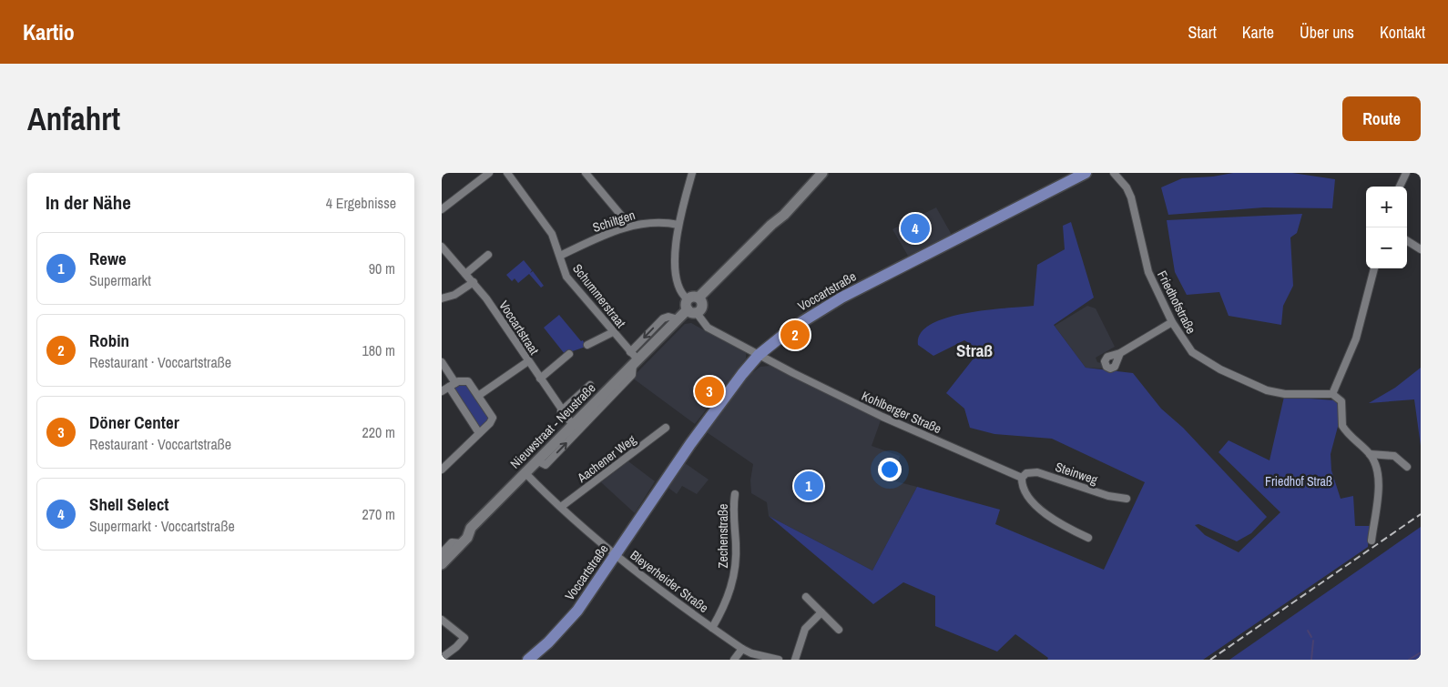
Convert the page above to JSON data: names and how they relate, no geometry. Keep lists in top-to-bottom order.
{
  "streets": {
    "main road": ["Voccartstraße"],
    "street": [
      "Schiltgen",
      "Schummerstraat",
      "Friedhofstraße",
      "Voccartstraat",
      "Kohlberger Straße",
      "Nieuwstraat - Neustraße",
      "Aachener Weg",
      "Steinweg",
      "Zechenstraße",
      "Bleyerheider Straße"
    ]
  },
  "crossings": [
    ["Schiltgen", "Schummerstraat"],
    ["Schiltgen", "Kohlberger Straße"],
    ["Voccartstraße", "Kohlberger Straße"],
    ["Voccartstraße", "Bleyerheider Straße"],
    ["Schummerstraat", "Nieuwstraat - Neustraße"],
    ["Voccartstraat", "Nieuwstraat - Neustraße"],
    ["Kohlberger Straße", "Nieuwstraat - Neustraße"],
    ["Kohlberger Straße", "Steinweg"],
    ["Nieuwstraat - Neustraße", "Bleyerheider Straße"],
    ["Aachener Weg", "Bleyerheider Straße"],
    ["Zechenstraße", "Bleyerheider Straße"]
  ],
  "districts": ["Straß"],
  "parks": ["Friedhof Straß"],
  "page": {
    "header": "Kartio",
    "nav": [
      "Start",
      "Karte",
      "Über uns",
      "Kontakt"
    ],
    "buttons": "Route",
    "title": "Anfahrt",
    "heading": ["In der Nähe", "4 Ergebnisse"],
    "map_buttons": ["+", "−"],
    "pins": [
      "4",
      "2",
      "3",
      "1"
    ],
    "list": [
      {
        "mark": "1",
        "name": "Rewe",
        "note": "Supermarkt",
        "value": "90 m"
      },
      {
        "mark": "2",
        "name": "Robin",
        "note": "Restaurant · Voccartstraße",
        "value": "180 m"
      },
      {
        "mark": "3",
        "name": "Döner Center",
        "note": "Restaurant · Voccartstraße",
        "value": "220 m"
      },
      {
        "mark": "4",
        "name": "Shell Select",
        "note": "Supermarkt · Voccartstraße",
        "value": "270 m"
      }
    ]
  }
}
